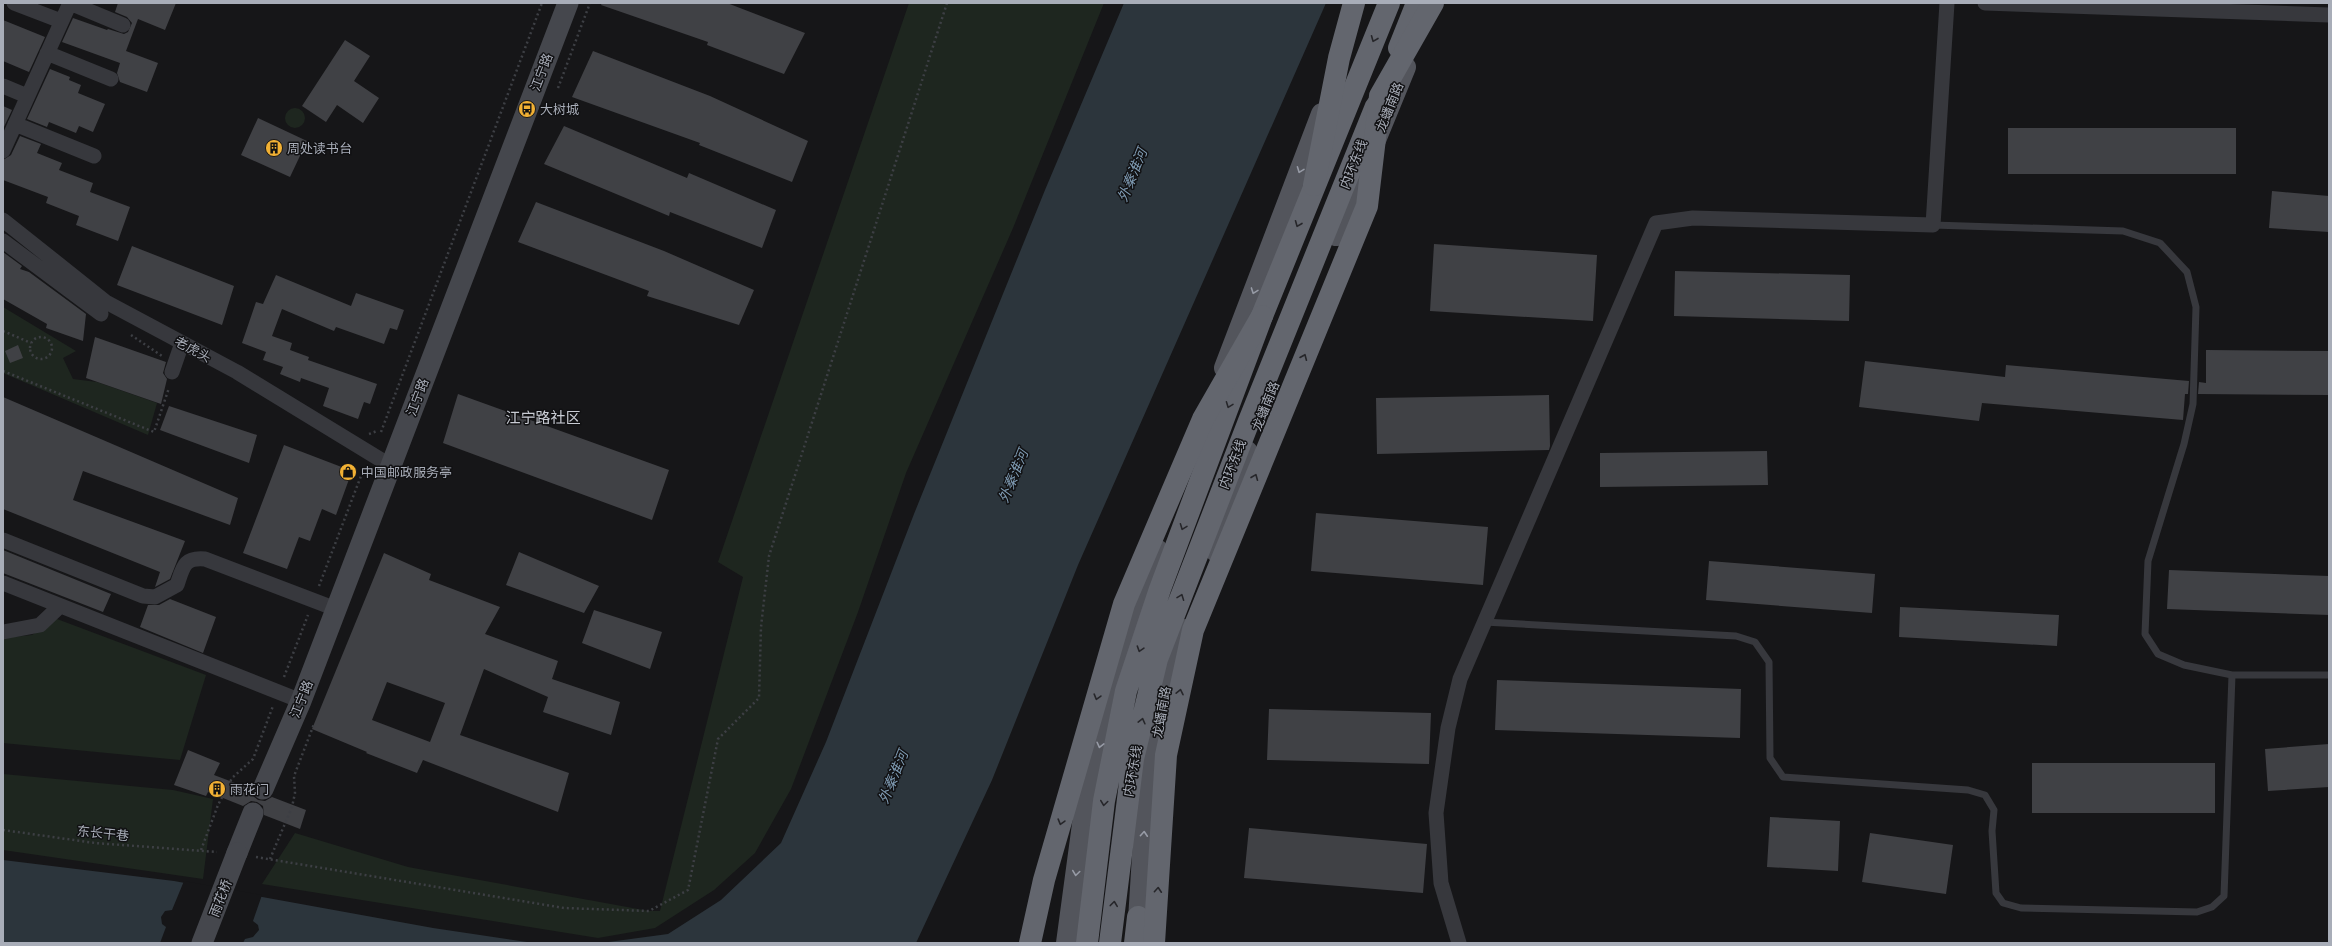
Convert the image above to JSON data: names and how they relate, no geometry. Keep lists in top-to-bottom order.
{
  "streets": {
    "highway": ["内环东线"],
    "main road": ["龙蟠南路"],
    "street": ["江宁路", "老虎头", "雨花桥"],
    "path": ["东长干巷"]
  },
  "crossings": [
    ["江宁路", "老虎头"],
    ["东长干巷", "雨花桥"]
  ],
  "districts": ["江宁路社区"],
  "water": ["外秦淮河"],
  "places": {
    "bus stop": ["大树城"],
    "building": ["周处读书台", "雨花门"],
    "shop": ["中国邮政服务亭"]
  }
}
